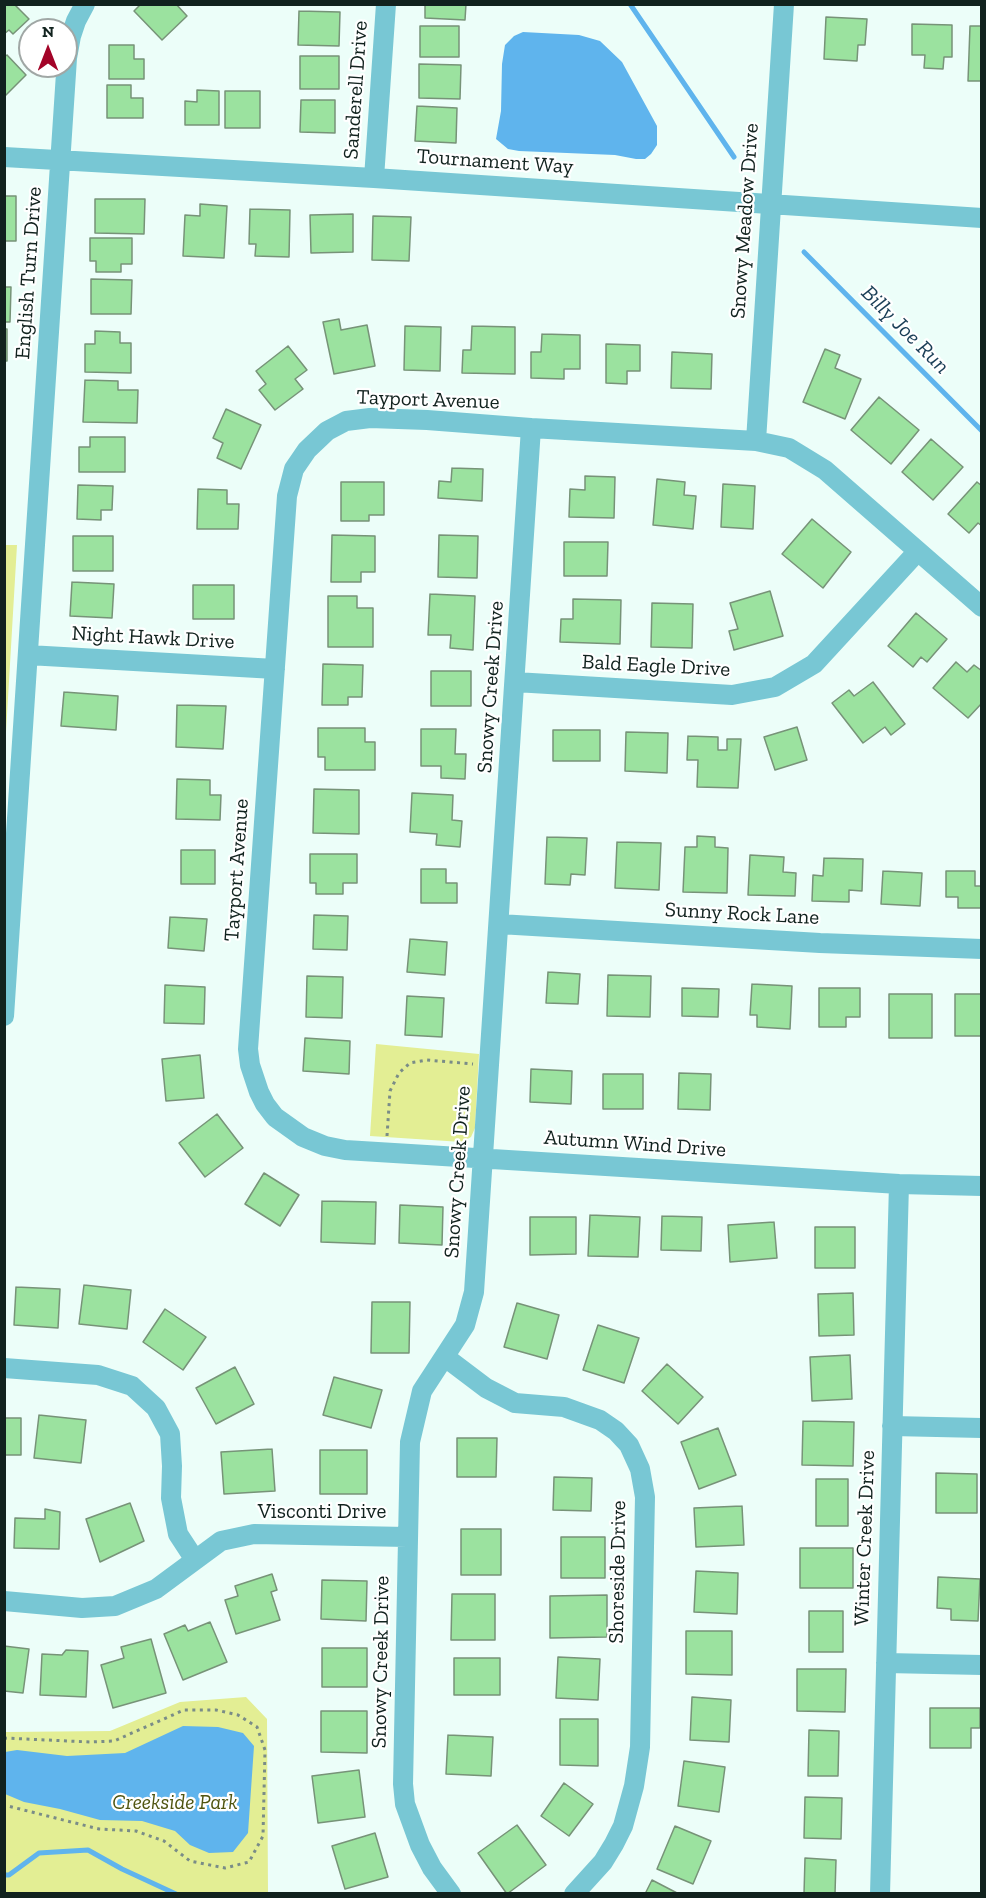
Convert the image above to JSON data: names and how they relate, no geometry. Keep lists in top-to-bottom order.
{
  "streets": {
    "street": [
      "Sanderell Drive",
      "Tournament Way",
      "Snowy Meadow Drive",
      "English Turn Drive",
      "Tayport Avenue",
      "Night Hawk Drive",
      "Bald Eagle Drive",
      "Snowy Creek Drive",
      "Sunny Rock Lane",
      "Autumn Wind Drive",
      "Visconti Drive",
      "Winter Creek Drive",
      "Shoreside Drive"
    ]
  },
  "crossings": [
    ["Sanderell Drive", "Tournament Way"],
    ["Tournament Way", "Snowy Meadow Drive"],
    ["Tournament Way", "English Turn Drive"],
    ["Snowy Meadow Drive", "Tayport Avenue"],
    ["English Turn Drive", "Night Hawk Drive"],
    ["Tayport Avenue", "Night Hawk Drive"],
    ["Tayport Avenue", "Bald Eagle Drive"],
    ["Tayport Avenue", "Snowy Creek Drive"],
    ["Tayport Avenue", "Autumn Wind Drive"],
    ["Bald Eagle Drive", "Snowy Creek Drive"],
    ["Snowy Creek Drive", "Sunny Rock Lane"],
    ["Snowy Creek Drive", "Autumn Wind Drive"],
    ["Snowy Creek Drive", "Visconti Drive"],
    ["Snowy Creek Drive", "Shoreside Drive"],
    ["Autumn Wind Drive", "Winter Creek Drive"]
  ],
  "water": ["Billy Joe Run"],
  "parks": ["Creekside Park"],
  "north": "top"
}
